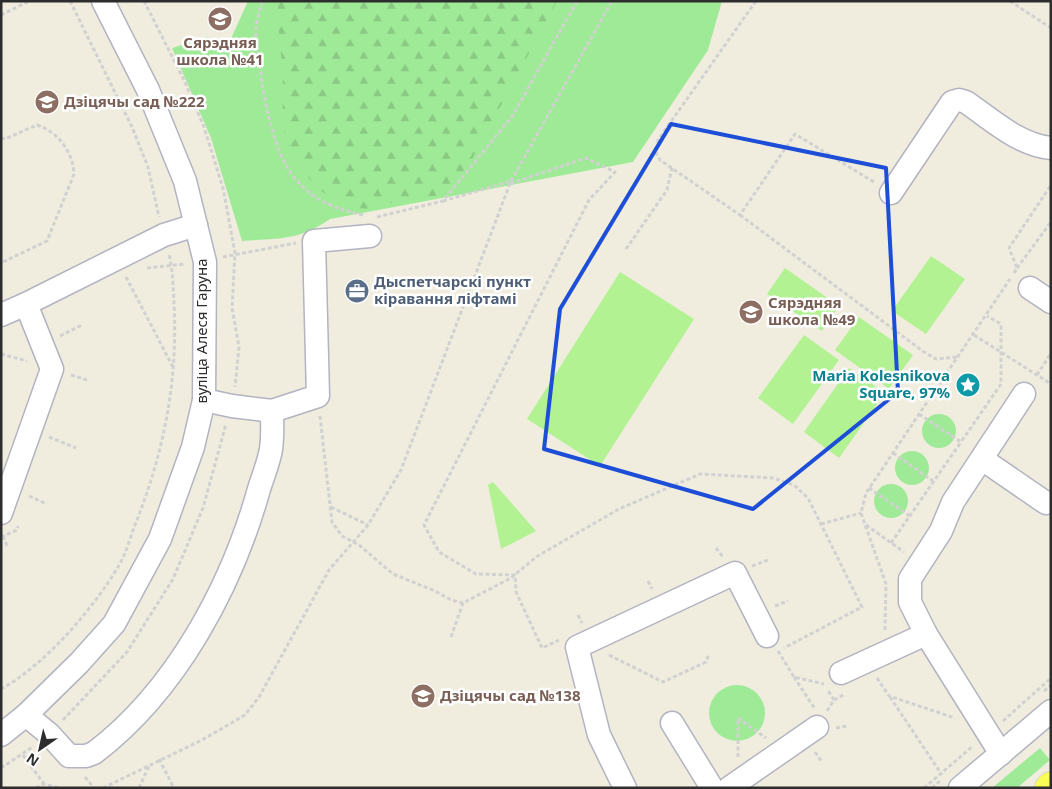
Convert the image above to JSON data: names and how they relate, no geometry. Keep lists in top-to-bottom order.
{
  "streets": {
    "street": ["вуліца Алеся Гаруна"]
  },
  "places": {
    "school or university": [
      "Сярэдняя школа №41",
      "Дзіцячы сад №222",
      "Сярэдняя школа №49",
      "Дзіцячы сад №138"
    ],
    "office": ["Дыспетчарскі пункт кіравання ліфтамі"],
    "place": ["Maria Kolesnikova Square, 97%"]
  },
  "north": "bottom left"
}
